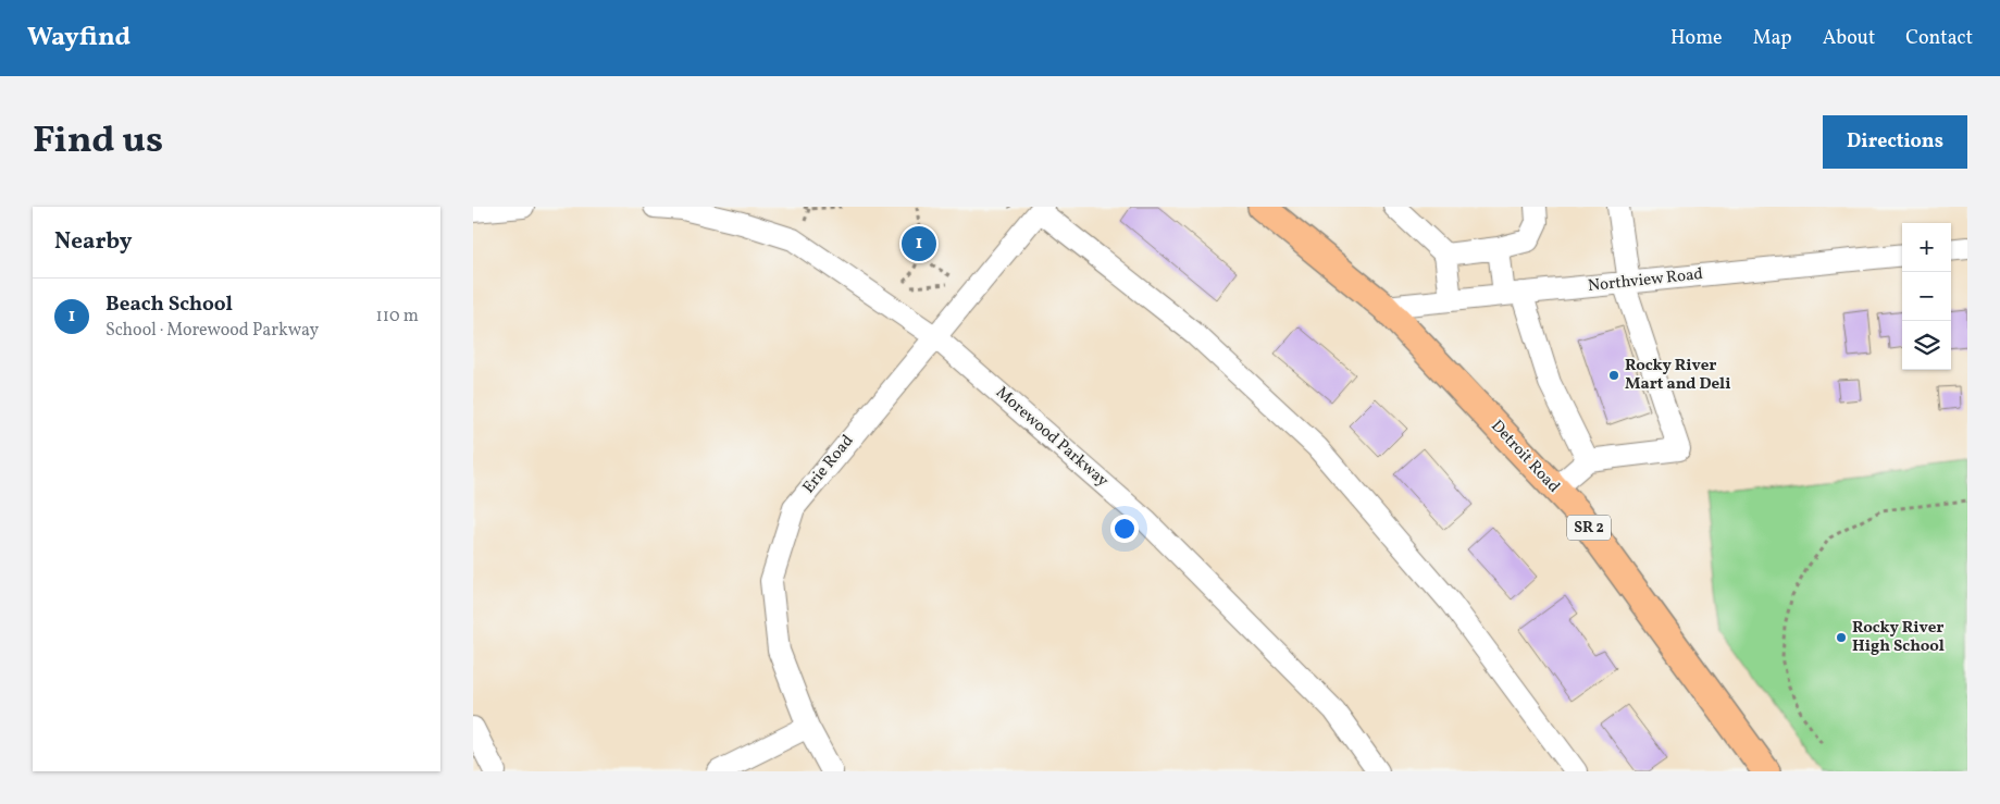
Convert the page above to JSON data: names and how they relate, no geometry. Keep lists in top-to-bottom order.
{
  "streets": {
    "main road": ["Detroit Road", "SR 2"],
    "street": ["Northview Road", "Morewood Parkway", "Erie Road"]
  },
  "crossings": [
    ["Northview Road", "Detroit Road"],
    ["Morewood Parkway", "Erie Road"]
  ],
  "places": ["Rocky River Mart and Deli", "Rocky River High School"],
  "page": {
    "header": "Wayfind",
    "nav": [
      "Home",
      "Map",
      "About",
      "Contact"
    ],
    "title": "Find us",
    "buttons": "Directions",
    "heading": "Nearby",
    "map_buttons": ["+", "−"],
    "pins": "1",
    "list": [
      {
        "mark": "1",
        "name": "Beach School",
        "note": "School · Morewood Parkway",
        "value": "110 m"
      }
    ]
  }
}
